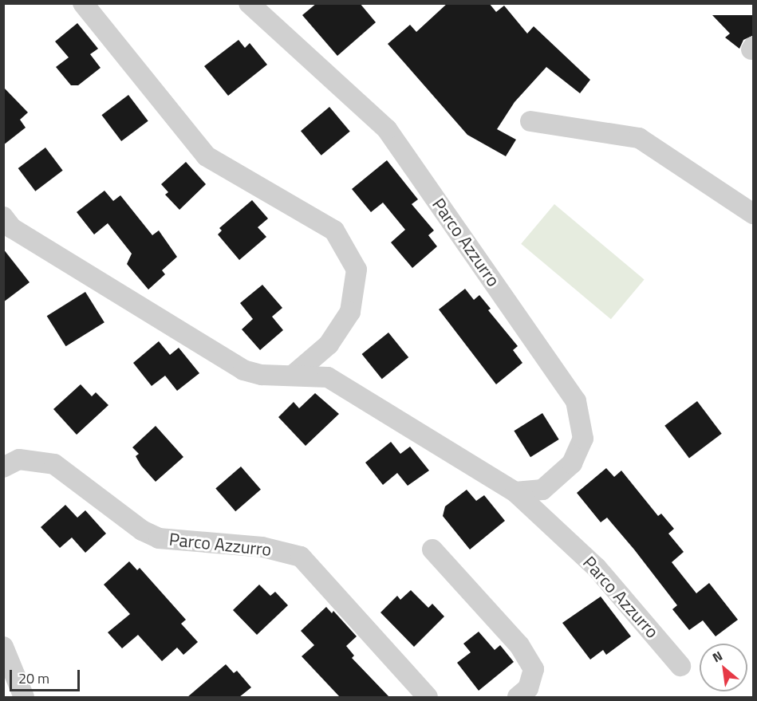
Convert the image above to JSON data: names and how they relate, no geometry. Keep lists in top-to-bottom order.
{
  "streets": {
    "street": ["Parco Azzurro"]
  },
  "scale_bar": "20 m",
  "north": "top left"
}
